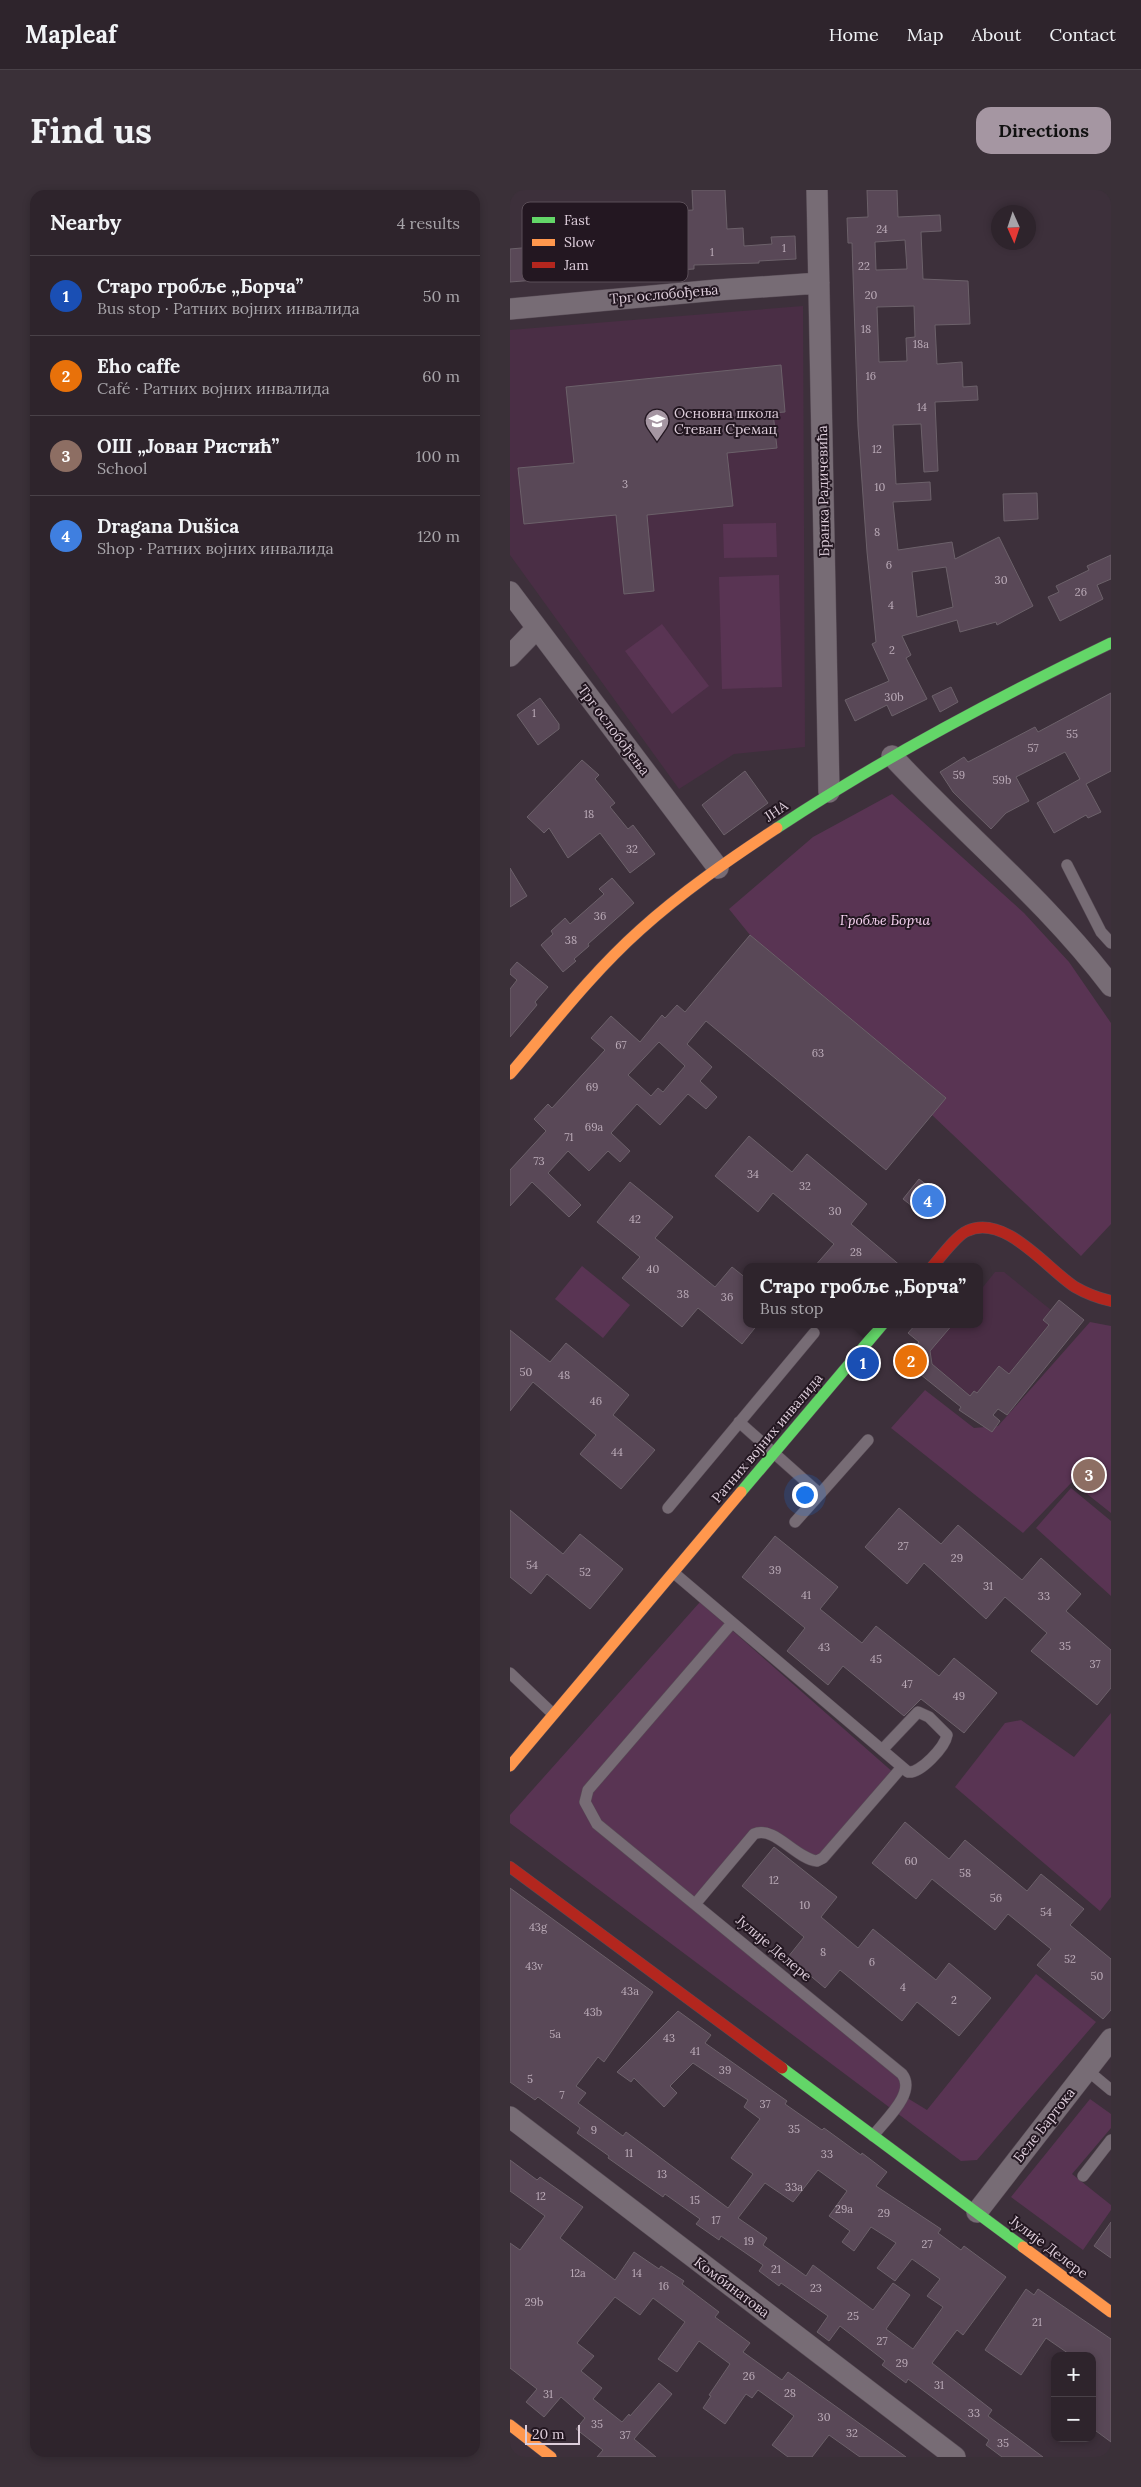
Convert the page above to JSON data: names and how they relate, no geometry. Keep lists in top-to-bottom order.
{
  "streets": {
    "street": [
      "Трг ослобођења",
      "Бранка Радичевића",
      "ЈНА",
      "Ратних војних инвалида",
      "Јулије Делере",
      "Беле Бартока",
      "Комбинатова"
    ]
  },
  "crossings": [
    ["Трг ослобођења", "Бранка Радичевића"],
    ["Трг ослобођења", "ЈНА"],
    ["Бранка Радичевића", "ЈНА"],
    ["Јулије Делере", "Беле Бартока"]
  ],
  "parks": ["Гробље Борча"],
  "places": {
    "school or university": ["Основна школа Стеван Сремац"]
  },
  "house_numbers": [
    "24",
    "1",
    "1",
    "22",
    "20",
    "18",
    "18a",
    "16",
    "14",
    "12",
    "3",
    "10",
    "8",
    "6",
    "30",
    "26",
    "4",
    "2",
    "30b",
    "1",
    "55",
    "57",
    "59",
    "59b",
    "18",
    "32",
    "36",
    "38",
    "67",
    "63",
    "69",
    "69a",
    "71",
    "73",
    "34",
    "32",
    "30",
    "42",
    "28",
    "40",
    "38",
    "36",
    "50",
    "48",
    "46",
    "44",
    "27",
    "29",
    "54",
    "39",
    "52",
    "31",
    "41",
    "33",
    "35",
    "43",
    "45",
    "37",
    "47",
    "49",
    "60",
    "58",
    "12",
    "56",
    "10",
    "54",
    "43g",
    "8",
    "52",
    "6",
    "43v",
    "50",
    "4",
    "43a",
    "2",
    "43b",
    "5a",
    "43",
    "41",
    "39",
    "5",
    "7",
    "37",
    "35",
    "9",
    "11",
    "33",
    "13",
    "33a",
    "12",
    "15",
    "29a",
    "29",
    "17",
    "19",
    "27",
    "21",
    "12a",
    "14",
    "16",
    "23",
    "29b",
    "25",
    "21",
    "27",
    "29",
    "26",
    "31",
    "28",
    "31",
    "33",
    "30",
    "35",
    "32",
    "37",
    "35"
  ],
  "legend": ["Fast", "Slow", "Jam"],
  "scale_bar": "20 m",
  "north": "bottom",
  "page": {
    "header": "Mapleaf",
    "nav": [
      "Home",
      "Map",
      "About",
      "Contact"
    ],
    "buttons": "Directions",
    "title": "Find us",
    "heading": ["Nearby", "4 results"],
    "list": [
      {
        "mark": "1",
        "name": "Старо гробље „Борча”",
        "note": "Bus stop · Ратних војних инвалида",
        "value": "50 m"
      },
      {
        "mark": "2",
        "name": "Eho caffe",
        "note": "Café · Ратних војних инвалида",
        "value": "60 m"
      },
      {
        "mark": "3",
        "name": "ОШ „Јован Ристић”",
        "note": "School",
        "value": "100 m"
      },
      {
        "mark": "4",
        "name": "Dragana Dušica",
        "note": "Shop · Ратних војних инвалида",
        "value": "120 m"
      }
    ],
    "pins": [
      "4",
      "2",
      "1",
      "3"
    ],
    "popup": ["Старо гробље „Борча”", "Bus stop"],
    "map_buttons": ["+", "−"],
    "scale": "20 m"
  }
}
